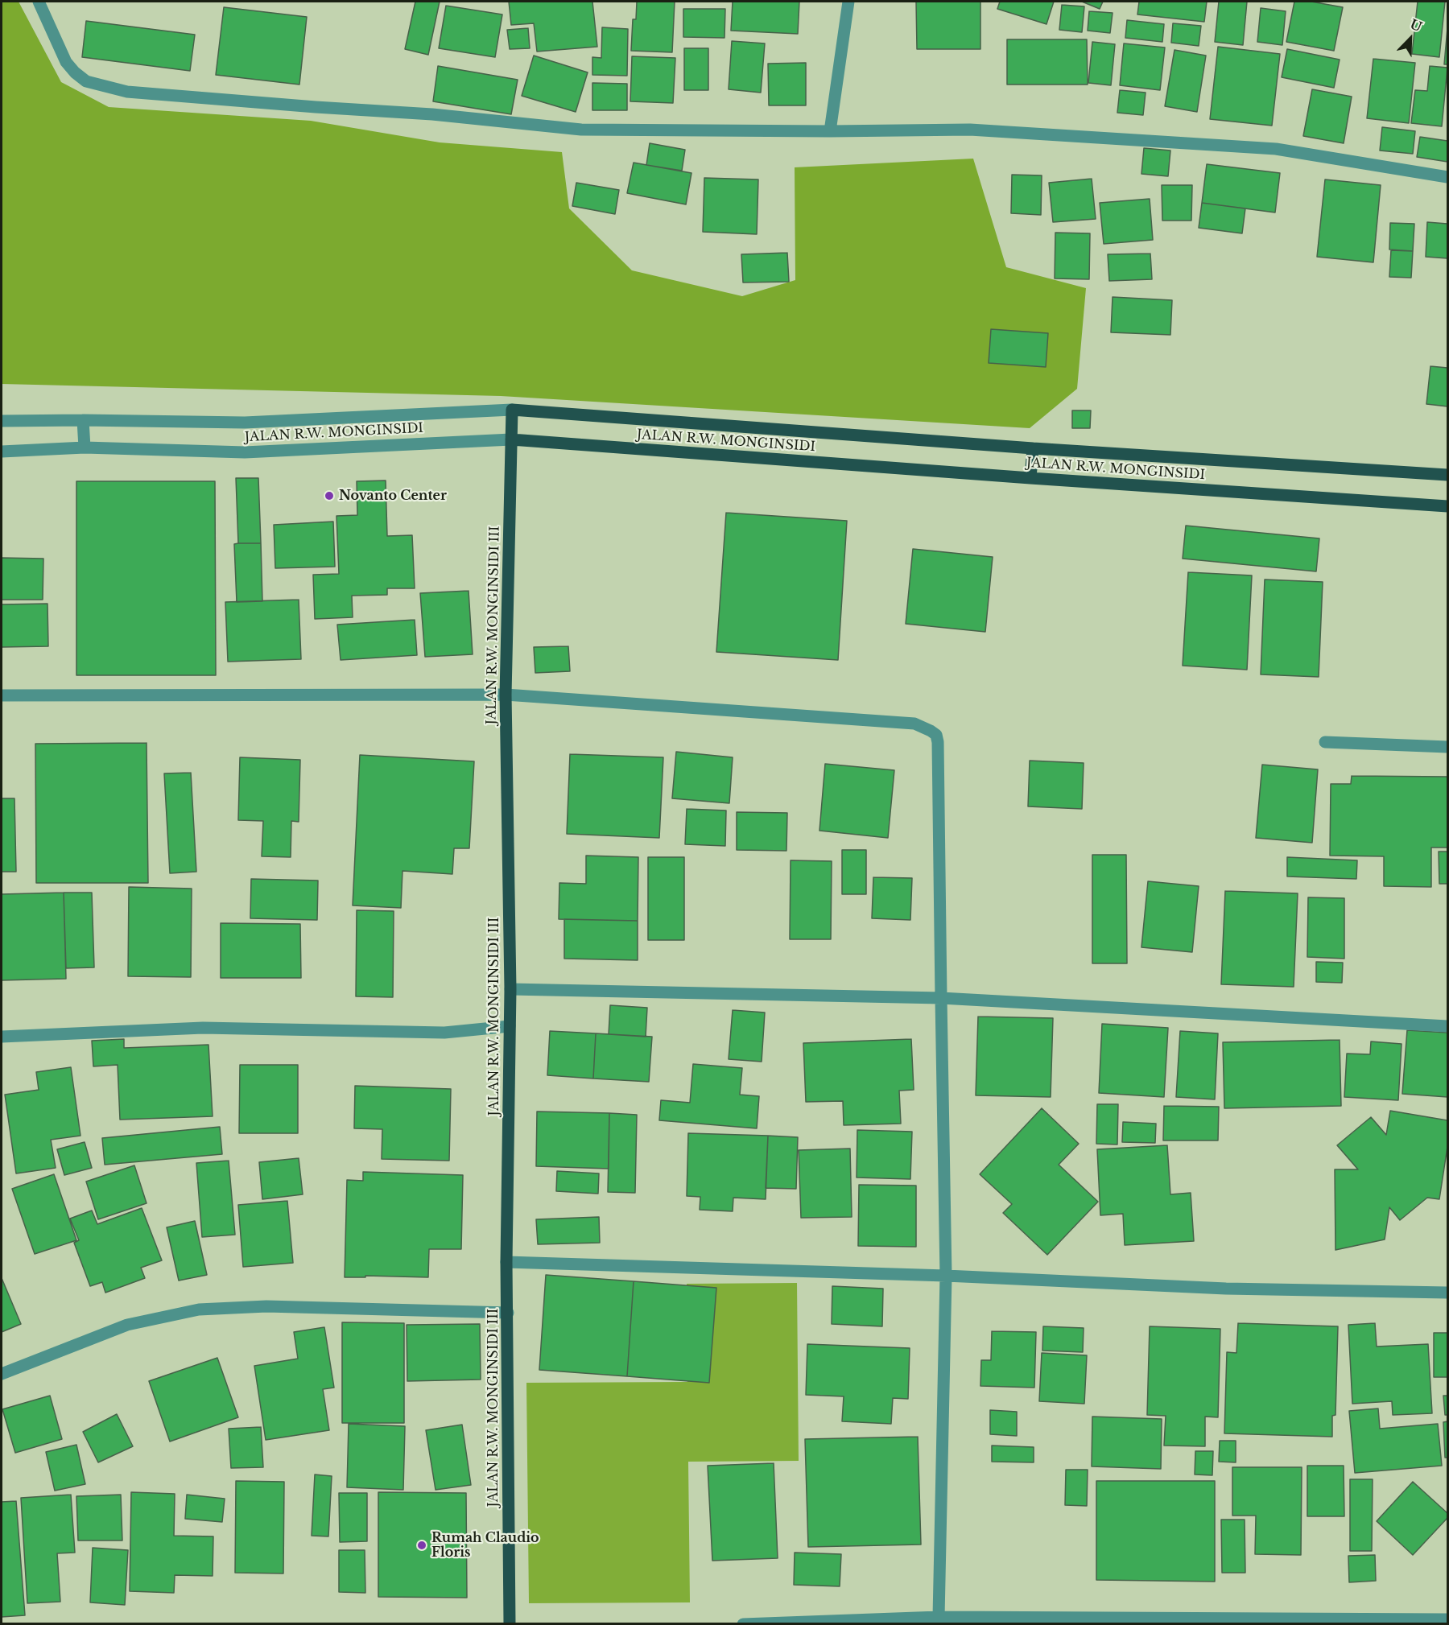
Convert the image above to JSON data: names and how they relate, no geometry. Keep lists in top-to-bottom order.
{
  "streets": {
    "main road": ["JALAN R.W. MONGINSIDI", "JALAN R.W. MONGINSIDI III"]
  },
  "crossings": [
    ["JALAN R.W. MONGINSIDI", "JALAN R.W. MONGINSIDI III"]
  ],
  "places": ["Novanto Center", "Rumah Claudio Floris"],
  "north": "top right"
}
